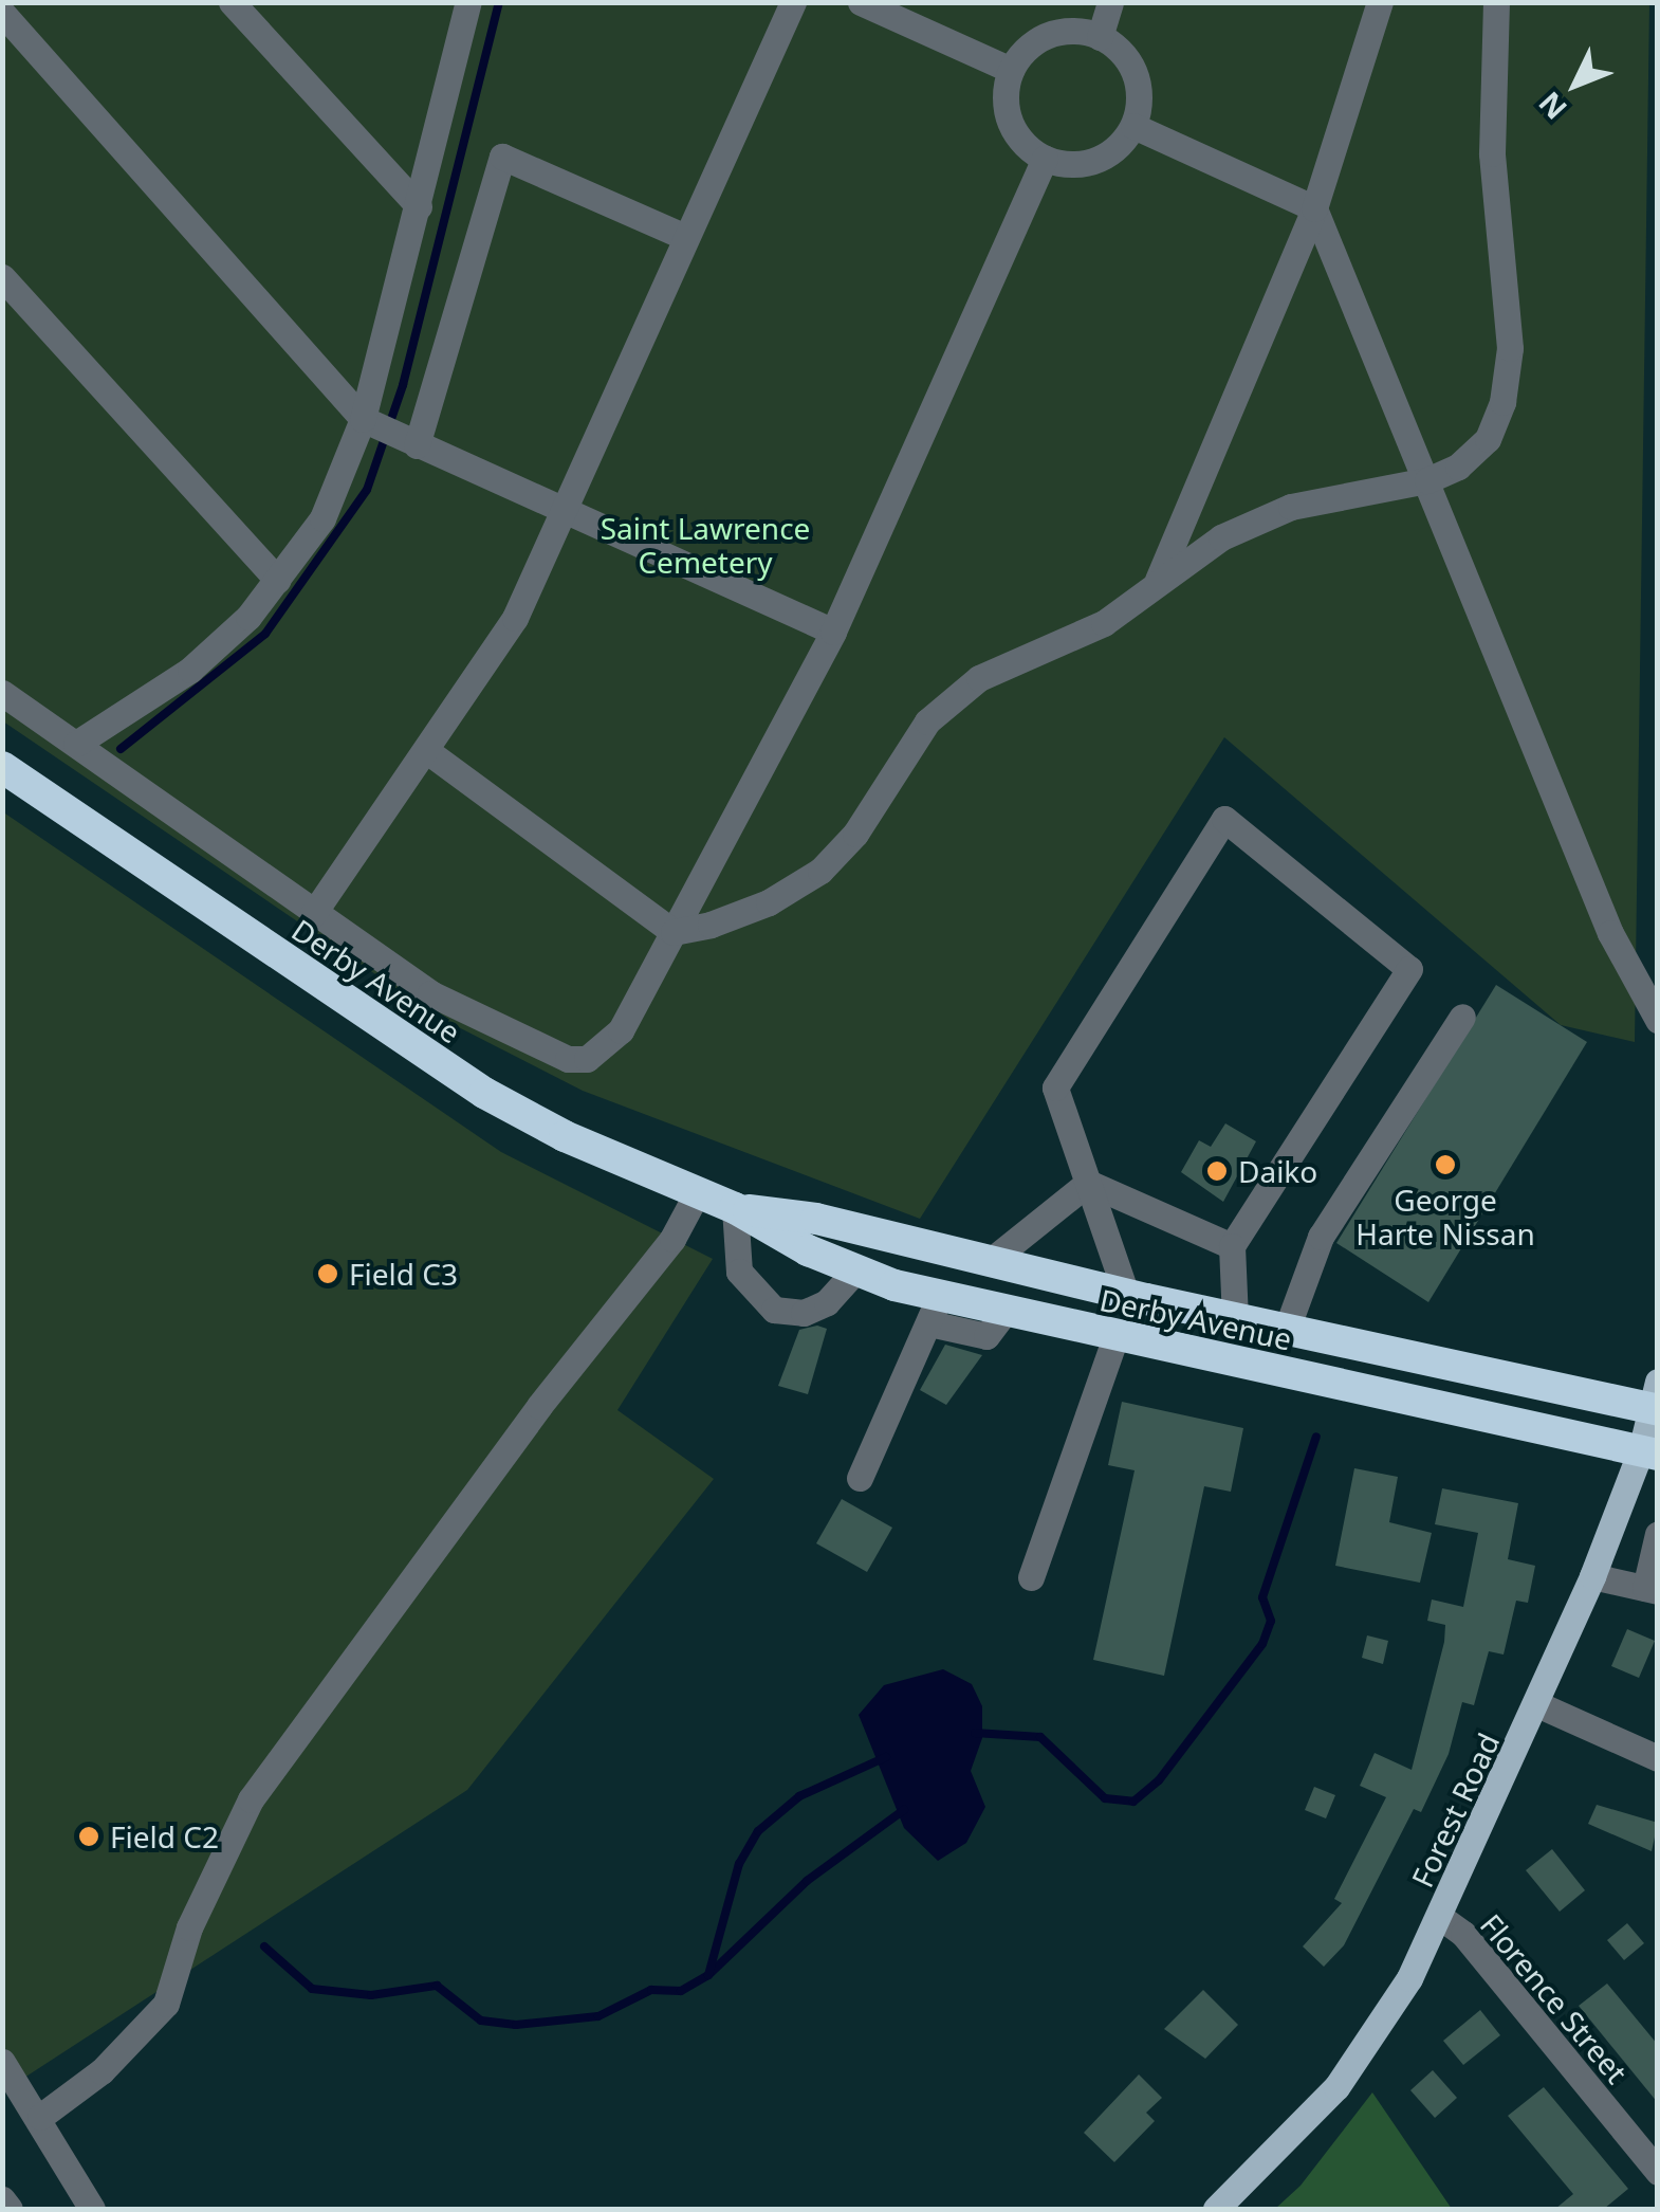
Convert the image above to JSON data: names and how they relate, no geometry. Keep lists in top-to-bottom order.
{
  "streets": {
    "highway": ["Derby Avenue"],
    "main road": ["Forest Road"],
    "street": ["Florence Street"]
  },
  "crossings": [
    ["Derby Avenue", "Forest Road"],
    ["Forest Road", "Florence Street"]
  ],
  "parks": ["Saint Lawrence Cemetery"],
  "places": [
    "George Harte Nissan",
    "Daiko",
    "Field C3",
    "Field C2"
  ],
  "north": "bottom left"
}
